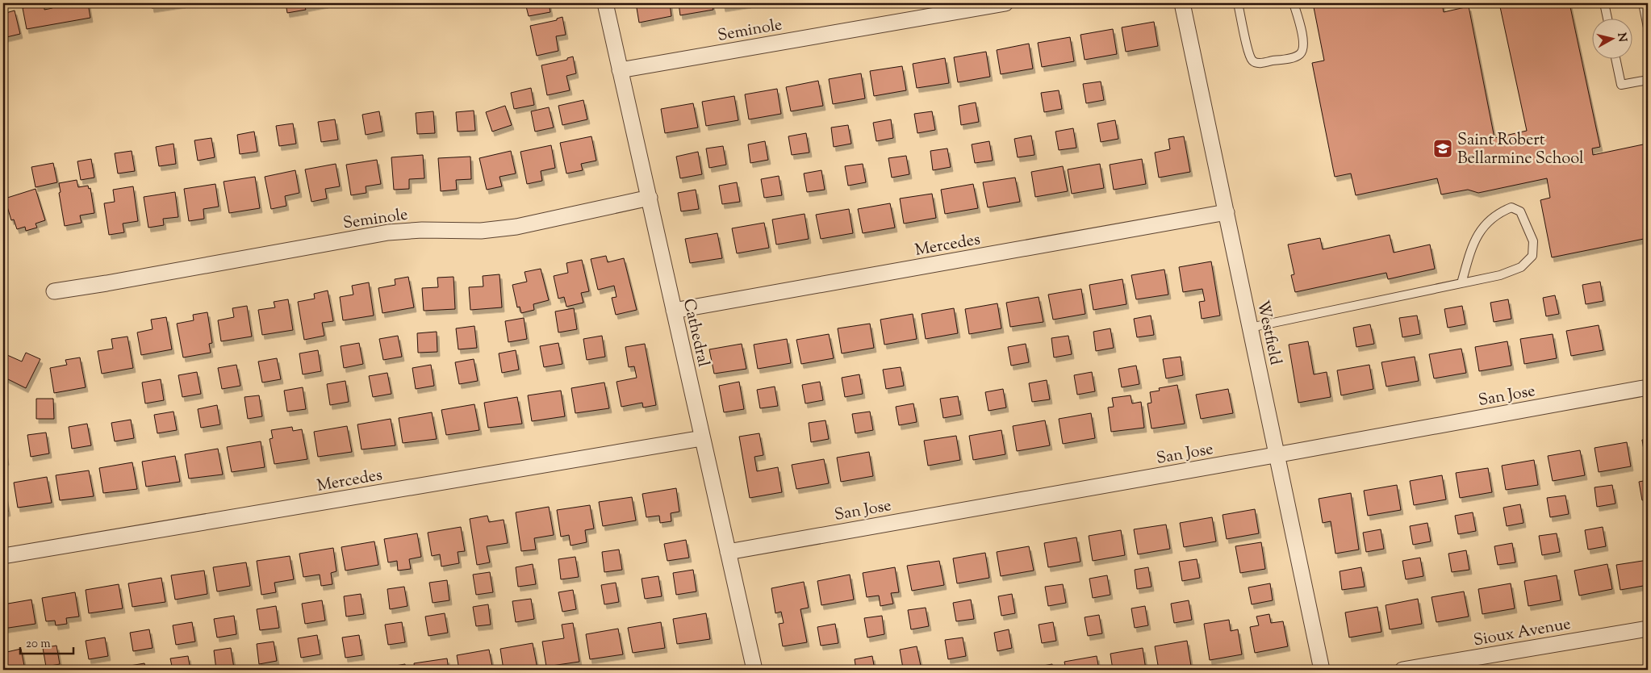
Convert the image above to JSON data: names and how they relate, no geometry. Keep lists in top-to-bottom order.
{
  "streets": {
    "street": [
      "Seminole",
      "Mercedes",
      "Cathedral",
      "Westfield",
      "San Jose",
      "Sioux Avenue"
    ]
  },
  "crossings": [
    ["Seminole", "Cathedral"],
    ["Mercedes", "Cathedral"],
    ["Mercedes", "Westfield"],
    ["Cathedral", "San Jose"],
    ["Westfield", "San Jose"]
  ],
  "places": {
    "school or university": ["Saint Robert Bellarmine School"]
  },
  "scale_bar": "20 m",
  "north": "right"
}
